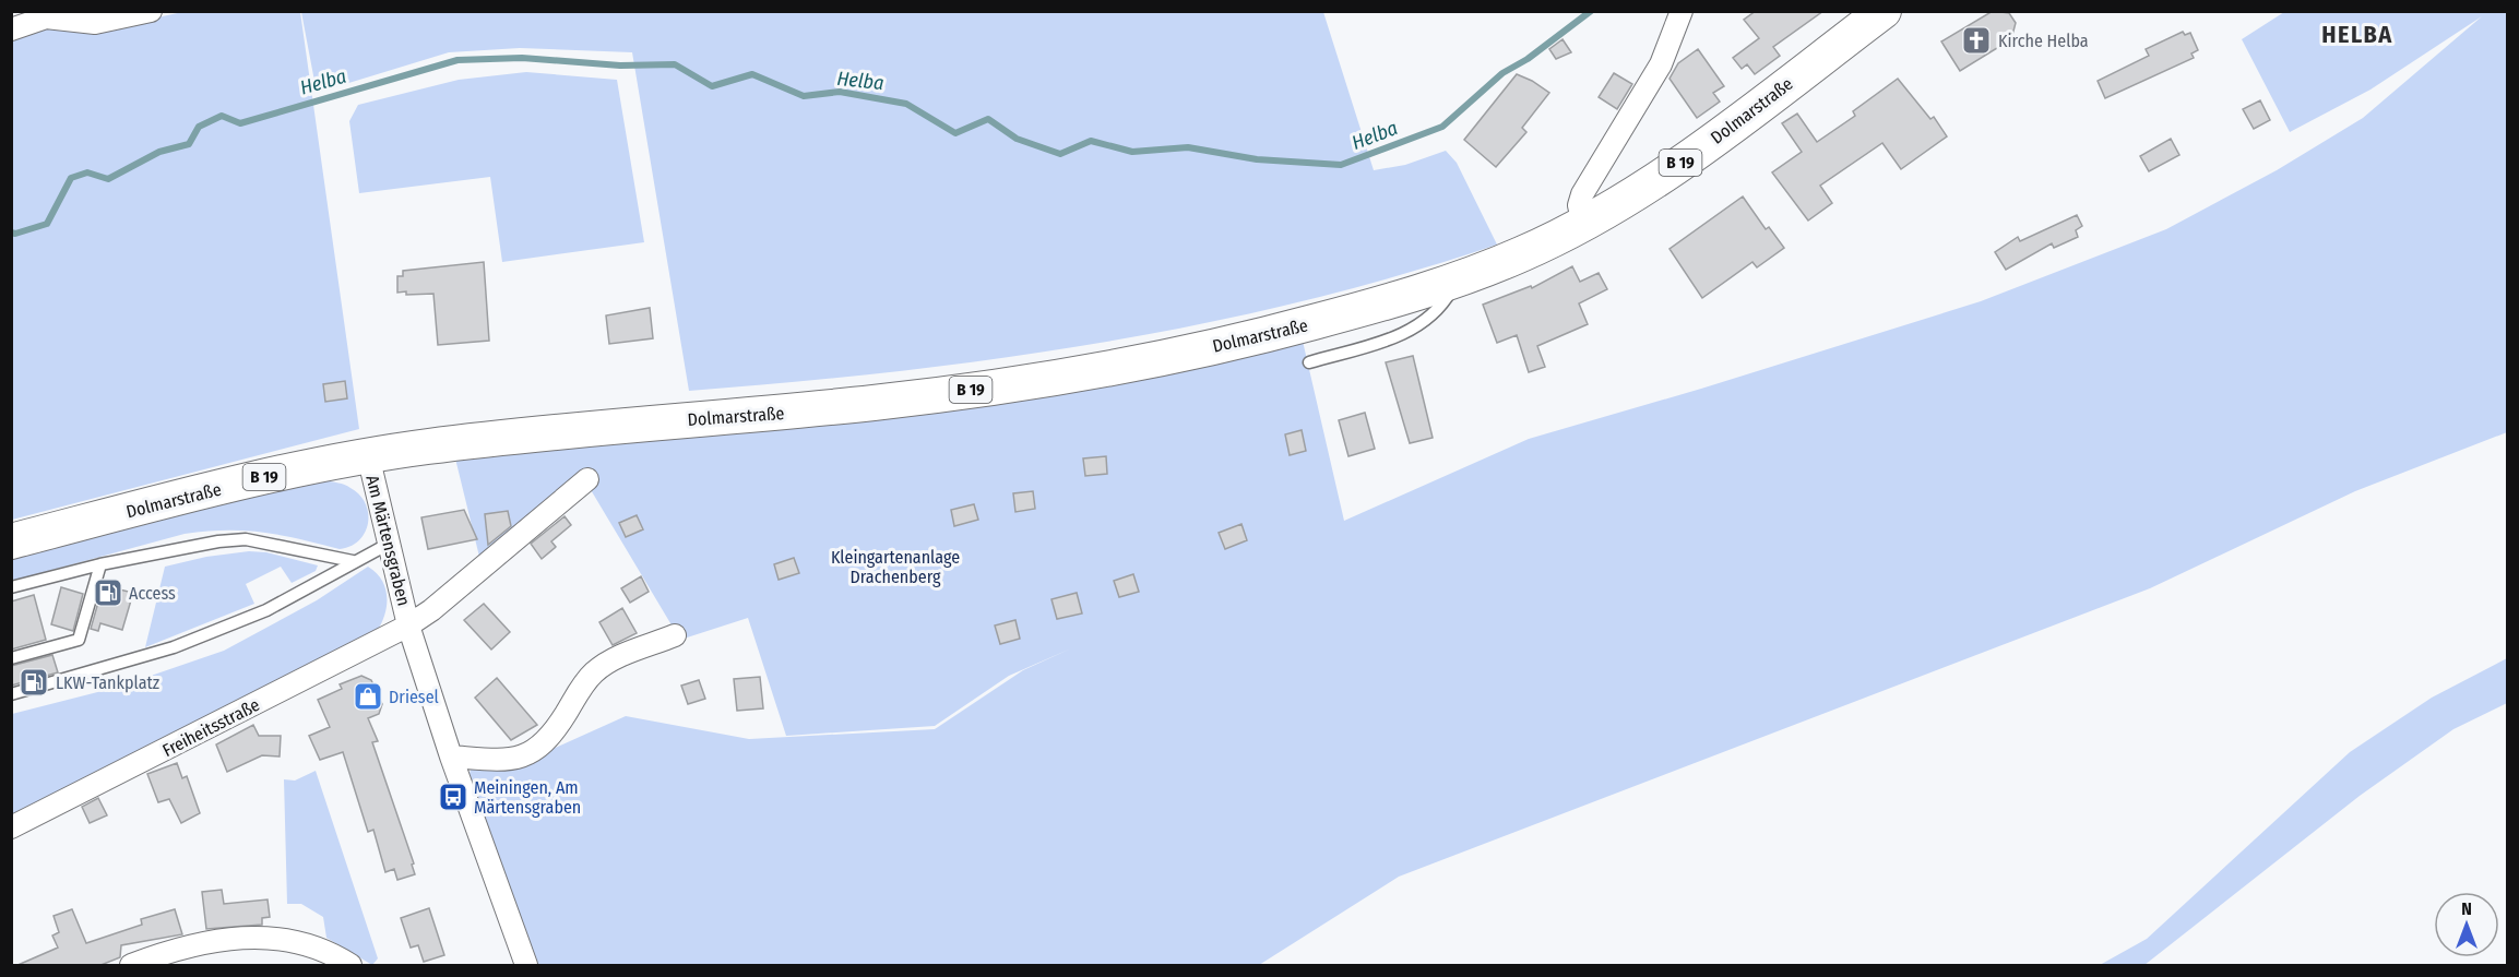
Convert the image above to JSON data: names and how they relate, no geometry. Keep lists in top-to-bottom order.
{
  "streets": {
    "main road": ["Dolmarstraße", "B 19"],
    "street": ["Am Märtensgraben", "Freiheitsstraße"]
  },
  "crossings": [
    ["Dolmarstraße", "Am Märtensgraben"],
    ["Am Märtensgraben", "Freiheitsstraße"]
  ],
  "districts": ["HELBA"],
  "water": ["Helba"],
  "parks": ["Kleingartenanlage Drachenberg"],
  "places": {
    "church": ["Kirche Helba"],
    "fuel station": ["Access", "LKW-Tankplatz"],
    "shop": ["Driesel"],
    "bus stop": ["Meiningen, Am Märtensgraben"]
  },
  "north": "top"
}
